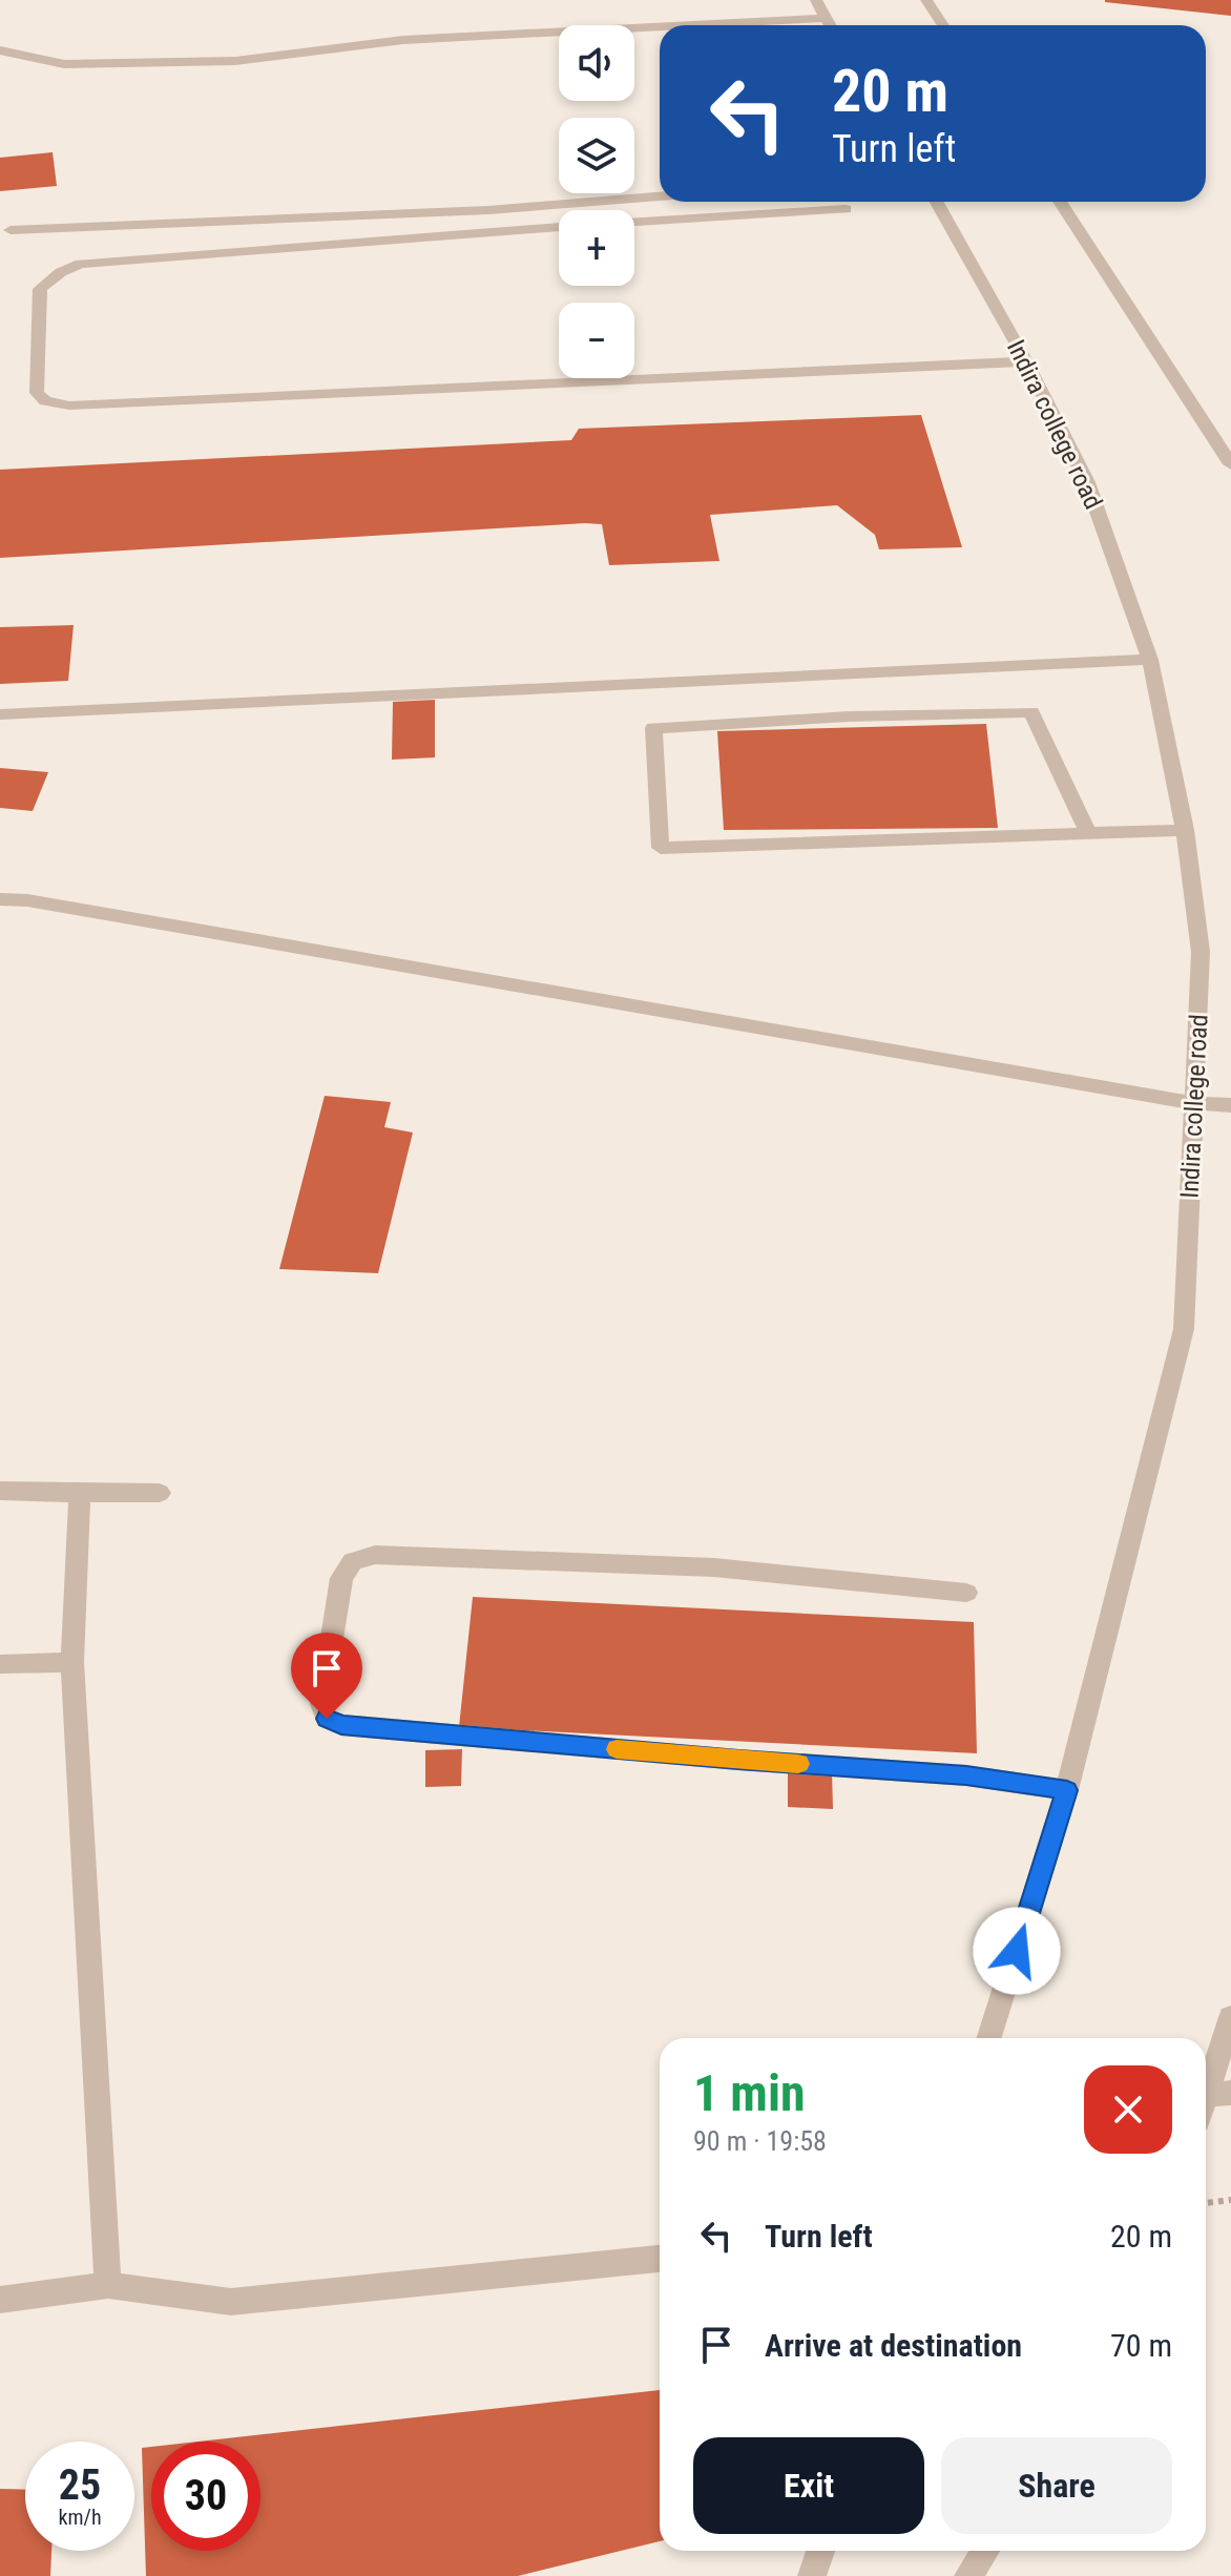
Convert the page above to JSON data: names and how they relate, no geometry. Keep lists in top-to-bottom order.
{
  "streets": {
    "street": ["Indira college road"]
  },
  "page": {
    "map_buttons": ["+", "−"],
    "turn": ["20 m", "Turn left"],
    "heading": ["1 min", "90 m · 19:58"],
    "list": [
      {
        "name": "Turn left",
        "value": "20 m"
      },
      {
        "name": "Arrive at destination",
        "value": "70 m"
      }
    ],
    "buttons": ["Exit", "Share"],
    "speed": "25 km/h",
    "limit": "30"
  }
}
